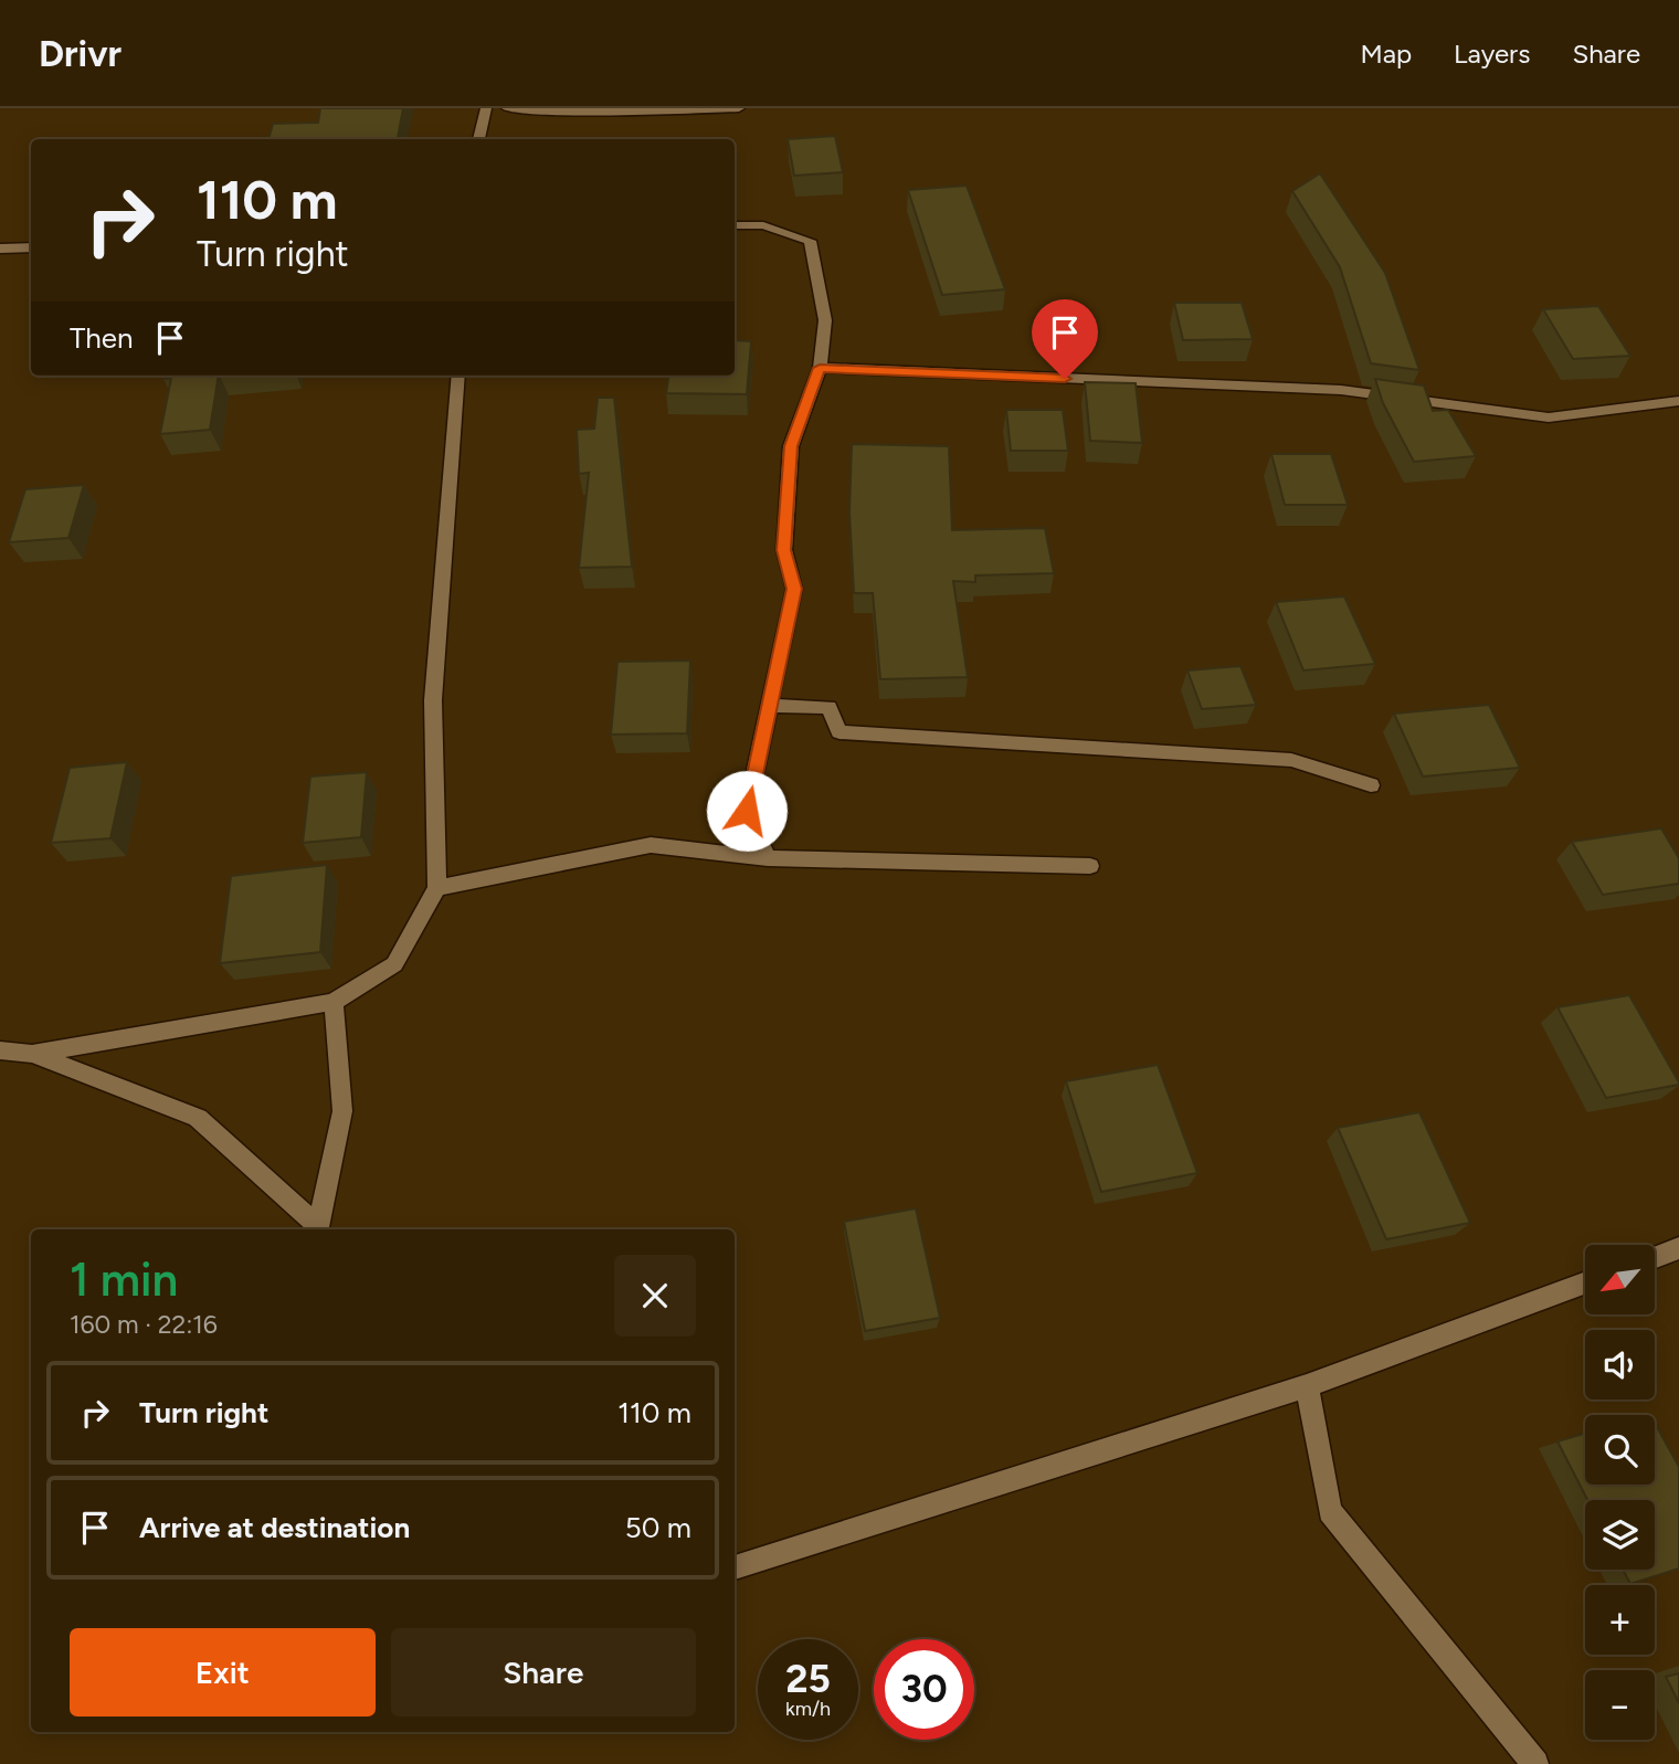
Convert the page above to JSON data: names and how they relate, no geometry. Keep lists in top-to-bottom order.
{
  "north": "bottom left",
  "page": {
    "header": "Drivr",
    "nav": ["Map", "Layers", "Share"],
    "turn": ["110 m", "Turn right"],
    "then": "Then",
    "heading": ["1 min", "160 m · 22:16"],
    "map_buttons": ["+", "−"],
    "list": [
      {
        "name": "Turn right",
        "value": "110 m"
      },
      {
        "name": "Arrive at destination",
        "value": "50 m"
      }
    ],
    "buttons": ["Exit", "Share"],
    "speed": "25 km/h",
    "limit": "30"
  }
}
